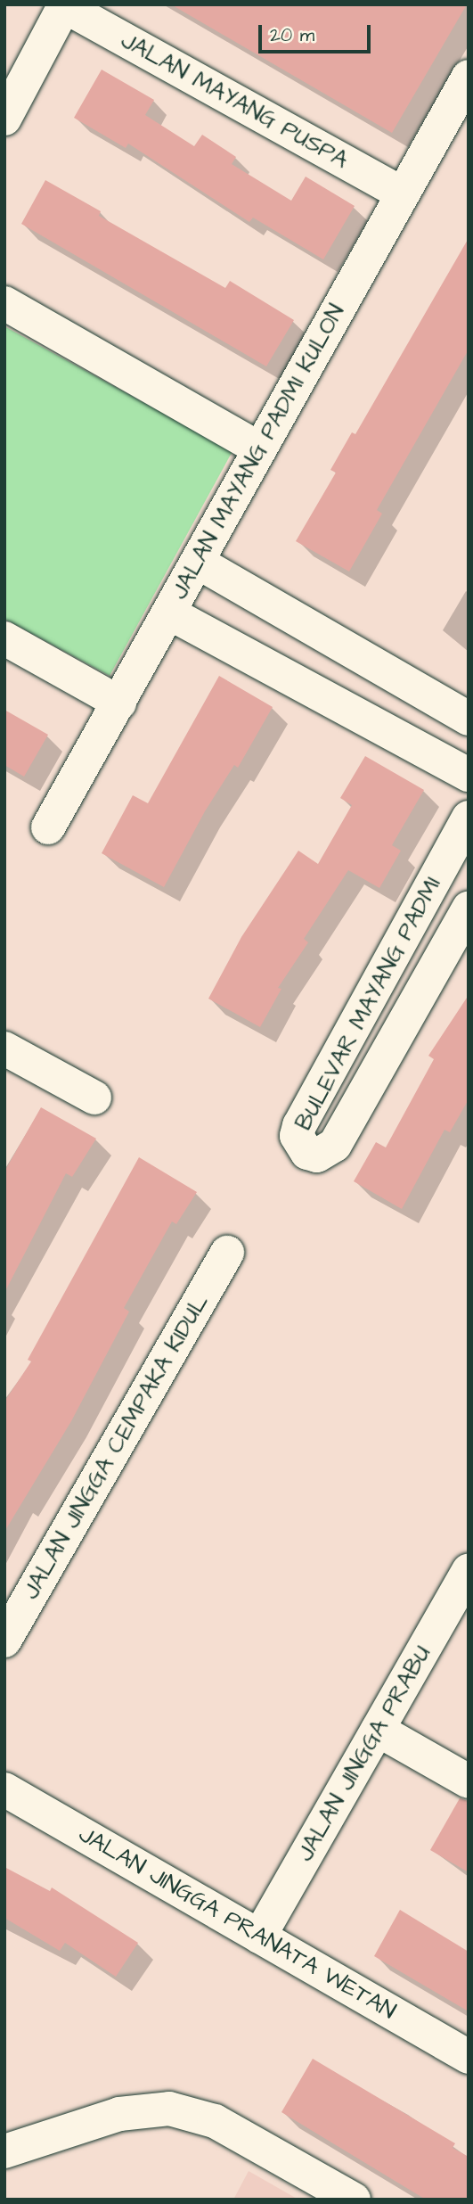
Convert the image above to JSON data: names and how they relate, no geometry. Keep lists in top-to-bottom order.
{
  "streets": {
    "street": [
      "JALAN MAYANG PUSPA",
      "JALAN MAYANG PADMI KULON",
      "BULEVAR MAYANG PADMI",
      "JALAN JINGGA CEMPAKA KIDUL",
      "JALAN JINGGA PRABU",
      "JALAN JINGGA PRANATA WETAN"
    ]
  },
  "crossings": [
    ["JALAN MAYANG PUSPA", "JALAN MAYANG PADMI KULON"],
    ["JALAN JINGGA PRABU", "JALAN JINGGA PRANATA WETAN"]
  ],
  "scale_bar": "20 m"
}
